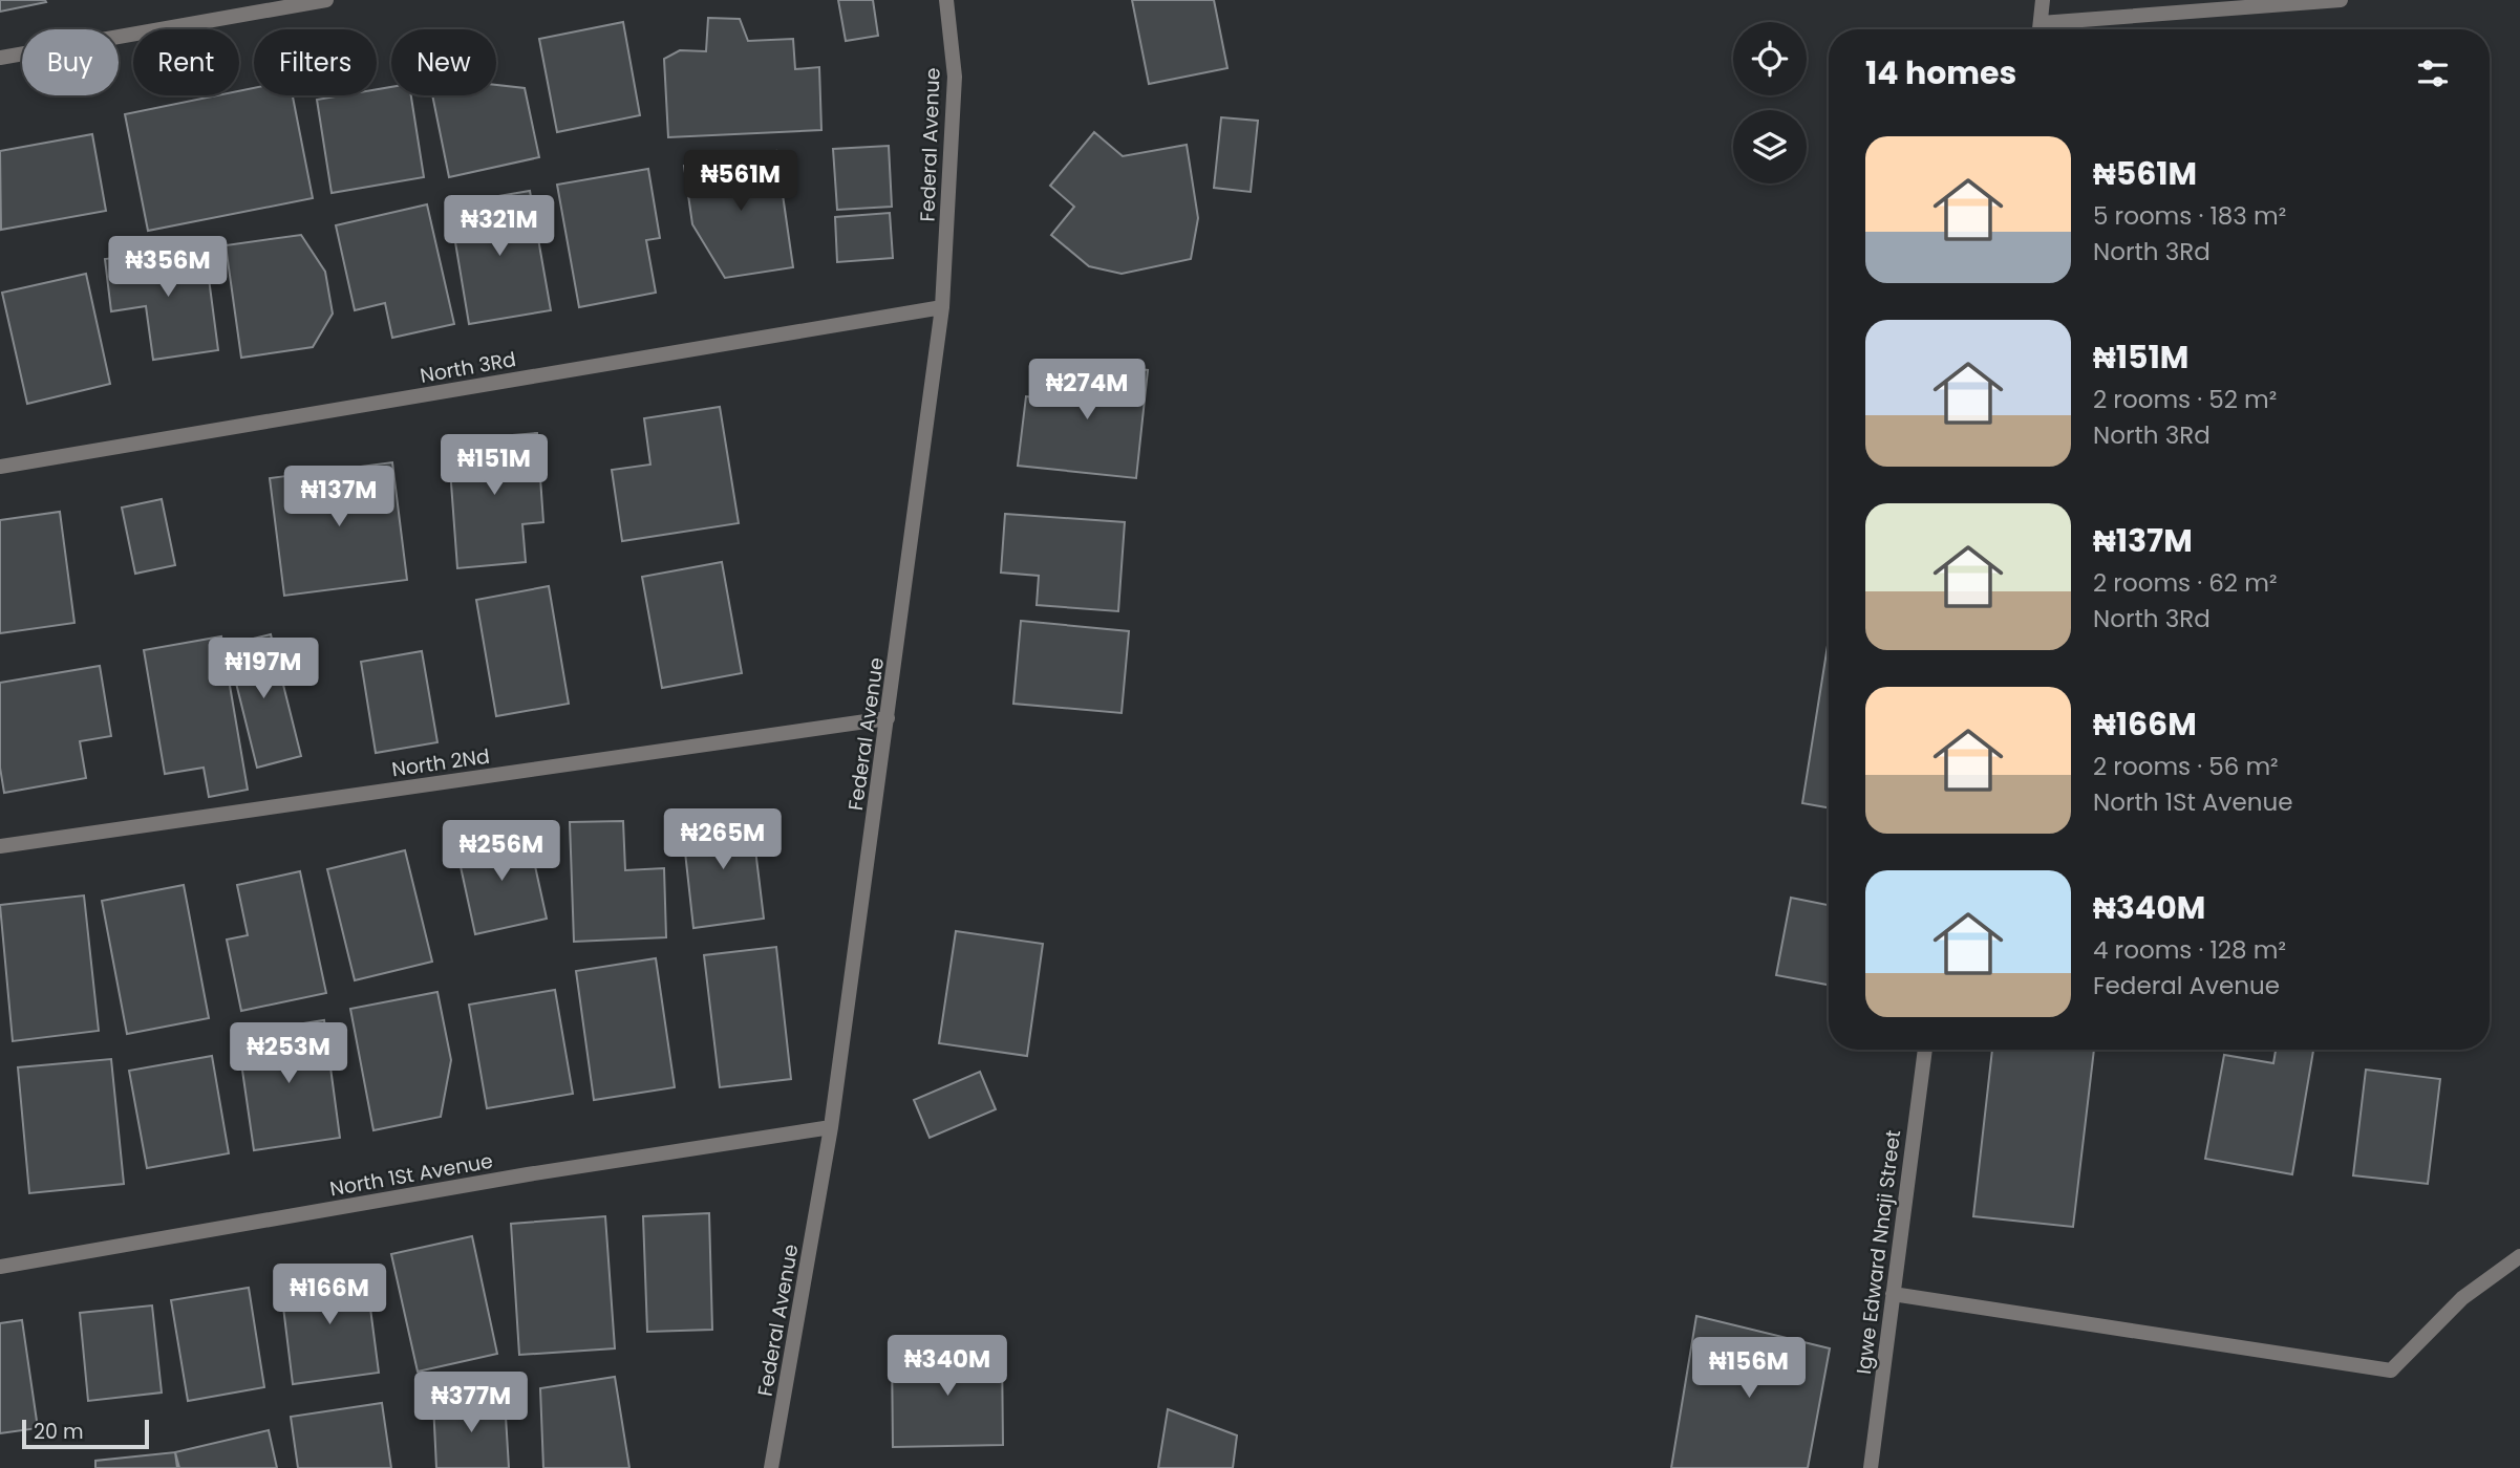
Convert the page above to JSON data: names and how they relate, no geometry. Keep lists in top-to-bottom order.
{
  "streets": {
    "street": [
      "Federal Avenue",
      "North 3Rd",
      "North 2Nd",
      "North 1St Avenue",
      "Igwe Edward Nnaji Street"
    ]
  },
  "crossings": [
    ["Federal Avenue", "North 3Rd"],
    ["Federal Avenue", "North 2Nd"],
    ["Federal Avenue", "North 1St Avenue"]
  ],
  "scale_bar": "20 m",
  "page": {
    "chip": [
      "Buy",
      "Rent",
      "Filters",
      "New"
    ],
    "heading": "14 homes",
    "list": [
      {
        "name": "₦561M",
        "note": "5 rooms · 183 m² · North 3Rd"
      },
      {
        "name": "₦151M",
        "note": "2 rooms · 52 m² · North 3Rd"
      },
      {
        "name": "₦137M",
        "note": "2 rooms · 62 m² · North 3Rd"
      },
      {
        "name": "₦166M",
        "note": "2 rooms · 56 m² · North 1St Avenue"
      },
      {
        "name": "₦340M",
        "note": "4 rooms · 128 m² · Federal Avenue"
      }
    ],
    "price": [
      "₦561M",
      "₦321M",
      "₦356M",
      "₦274M",
      "₦151M",
      "₦137M",
      "₦197M",
      "₦265M",
      "₦256M",
      "₦253M",
      "₦166M",
      "₦340M",
      "₦156M",
      "₦377M"
    ],
    "scale": "20 m"
  }
}
